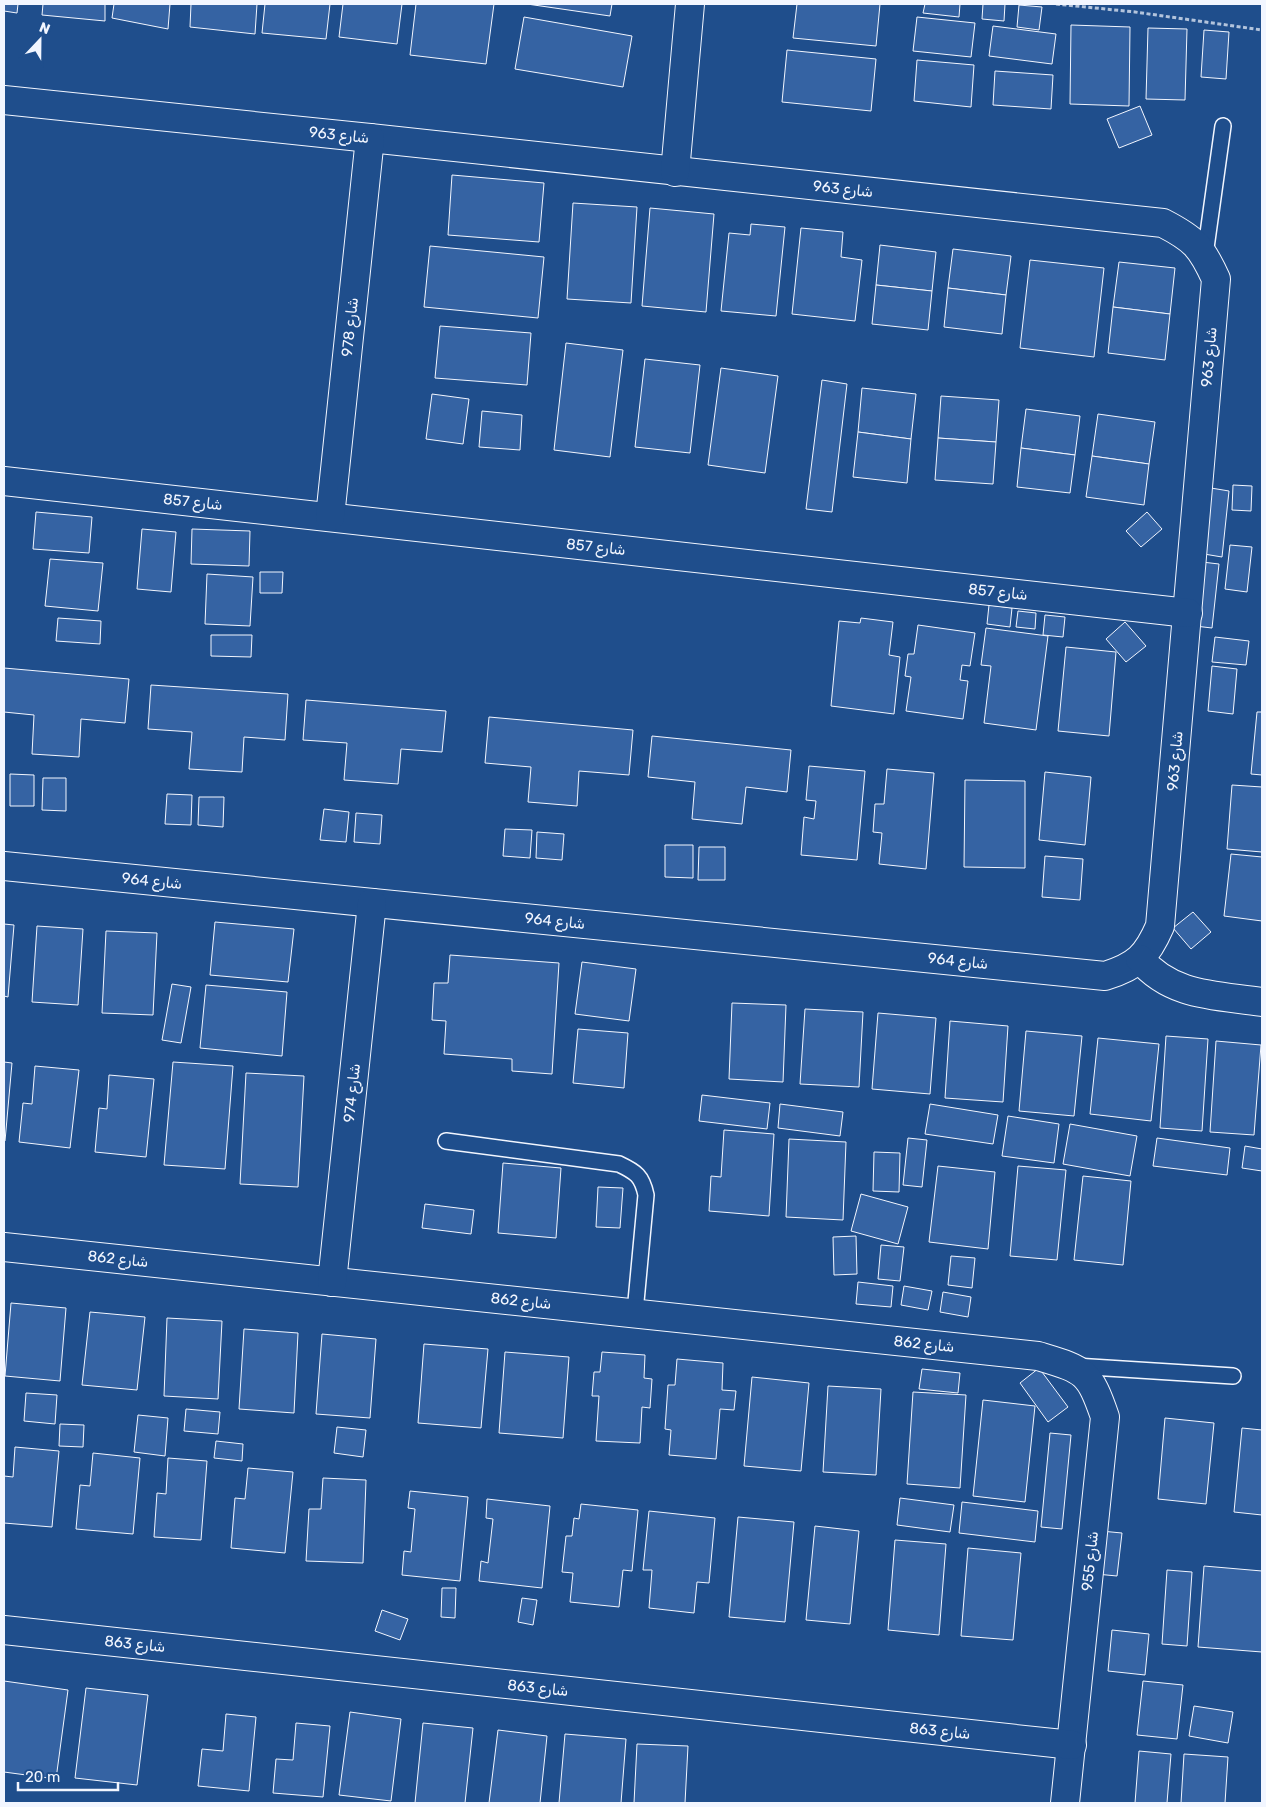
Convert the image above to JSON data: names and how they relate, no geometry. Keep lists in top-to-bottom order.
{
  "streets": {
    "street": [
      "شارع 963",
      "شارع 978",
      "شارع 857",
      "شارع 964",
      "شارع 974",
      "شارع 862",
      "شارع 955",
      "شارع 863"
    ]
  },
  "crossings": [
    ["شارع 963", "شارع 978"],
    ["شارع 963", "شارع 857"],
    ["شارع 963", "شارع 964"],
    ["شارع 978", "شارع 857"],
    ["شارع 964", "شارع 974"],
    ["شارع 974", "شارع 862"],
    ["شارع 862", "شارع 955"],
    ["شارع 955", "شارع 863"]
  ],
  "scale_bar": "20 m",
  "north": "top"
}
